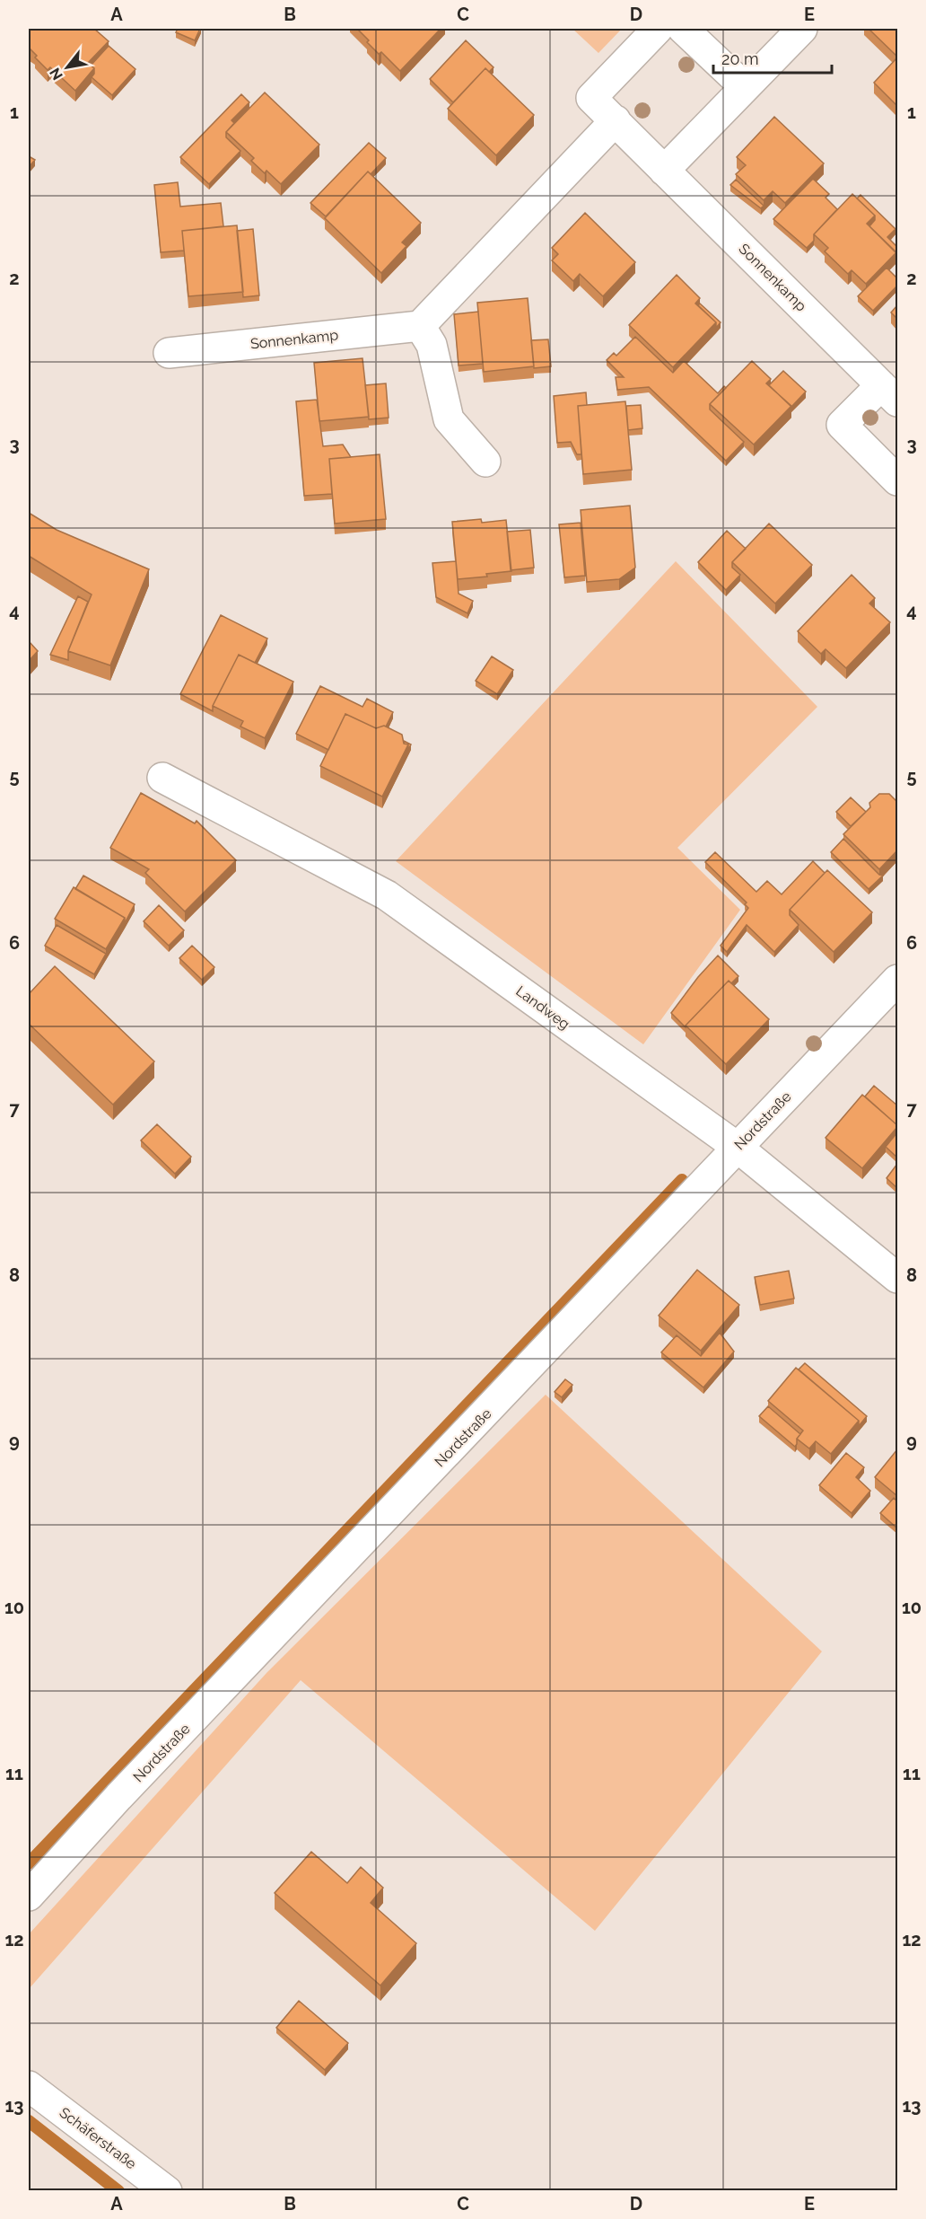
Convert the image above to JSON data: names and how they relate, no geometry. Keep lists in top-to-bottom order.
{
  "streets": {
    "street": [
      "Sonnenkamp",
      "Landweg",
      "Nordstraße",
      "Schäferstraße"
    ]
  },
  "crossings": [
    ["Landweg", "Nordstraße"]
  ],
  "scale_bar": "20 m",
  "north": "bottom left",
  "grid": {
    "columns": [
      "A",
      "B",
      "C",
      "D",
      "E"
    ],
    "rows": [
      "1",
      "2",
      "3",
      "4",
      "5",
      "6",
      "7",
      "8",
      "9",
      "10",
      "11",
      "12",
      "13"
    ]
  }
}
